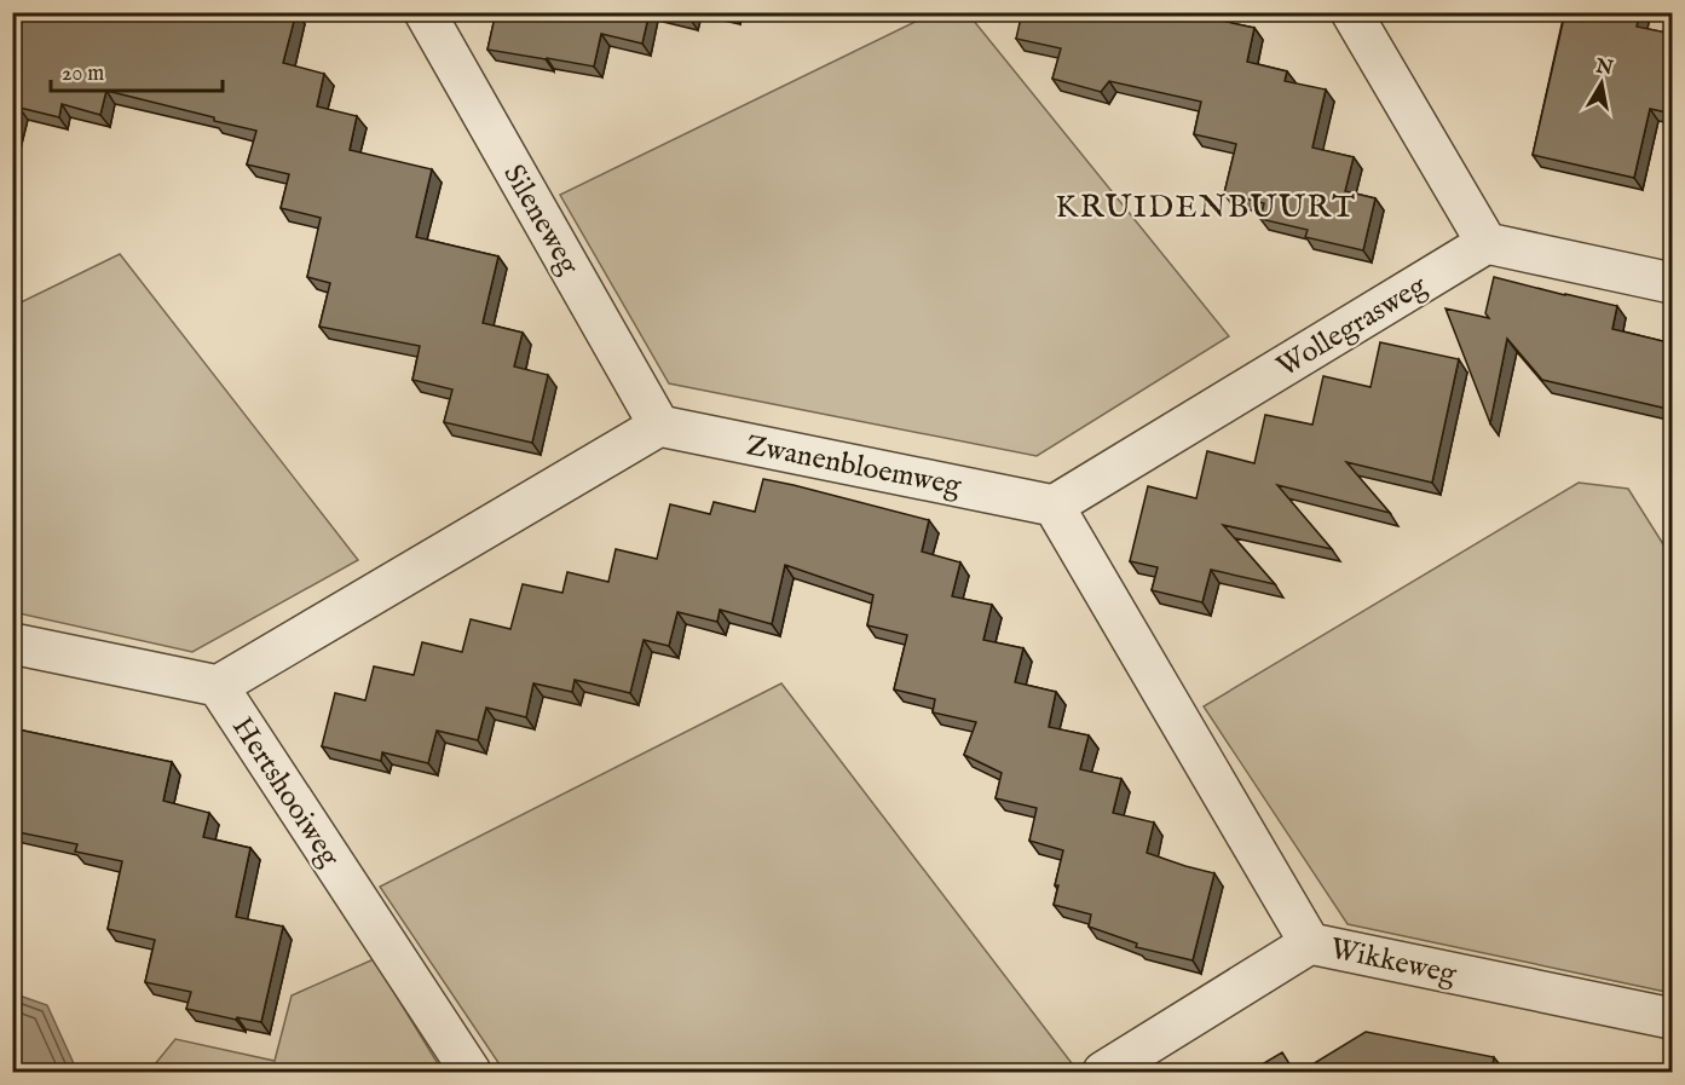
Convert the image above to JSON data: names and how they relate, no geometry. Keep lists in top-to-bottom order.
{
  "streets": {
    "street": [
      "Sileneweg",
      "Wollegrasweg",
      "Zwanenbloemweg",
      "Hertshooiweg",
      "Wikkeweg"
    ]
  },
  "crossings": [
    ["Sileneweg", "Zwanenbloemweg"],
    ["Wollegrasweg", "Zwanenbloemweg"]
  ],
  "districts": ["KRUIDENBUURT"],
  "scale_bar": "20 m",
  "north": "top"
}
